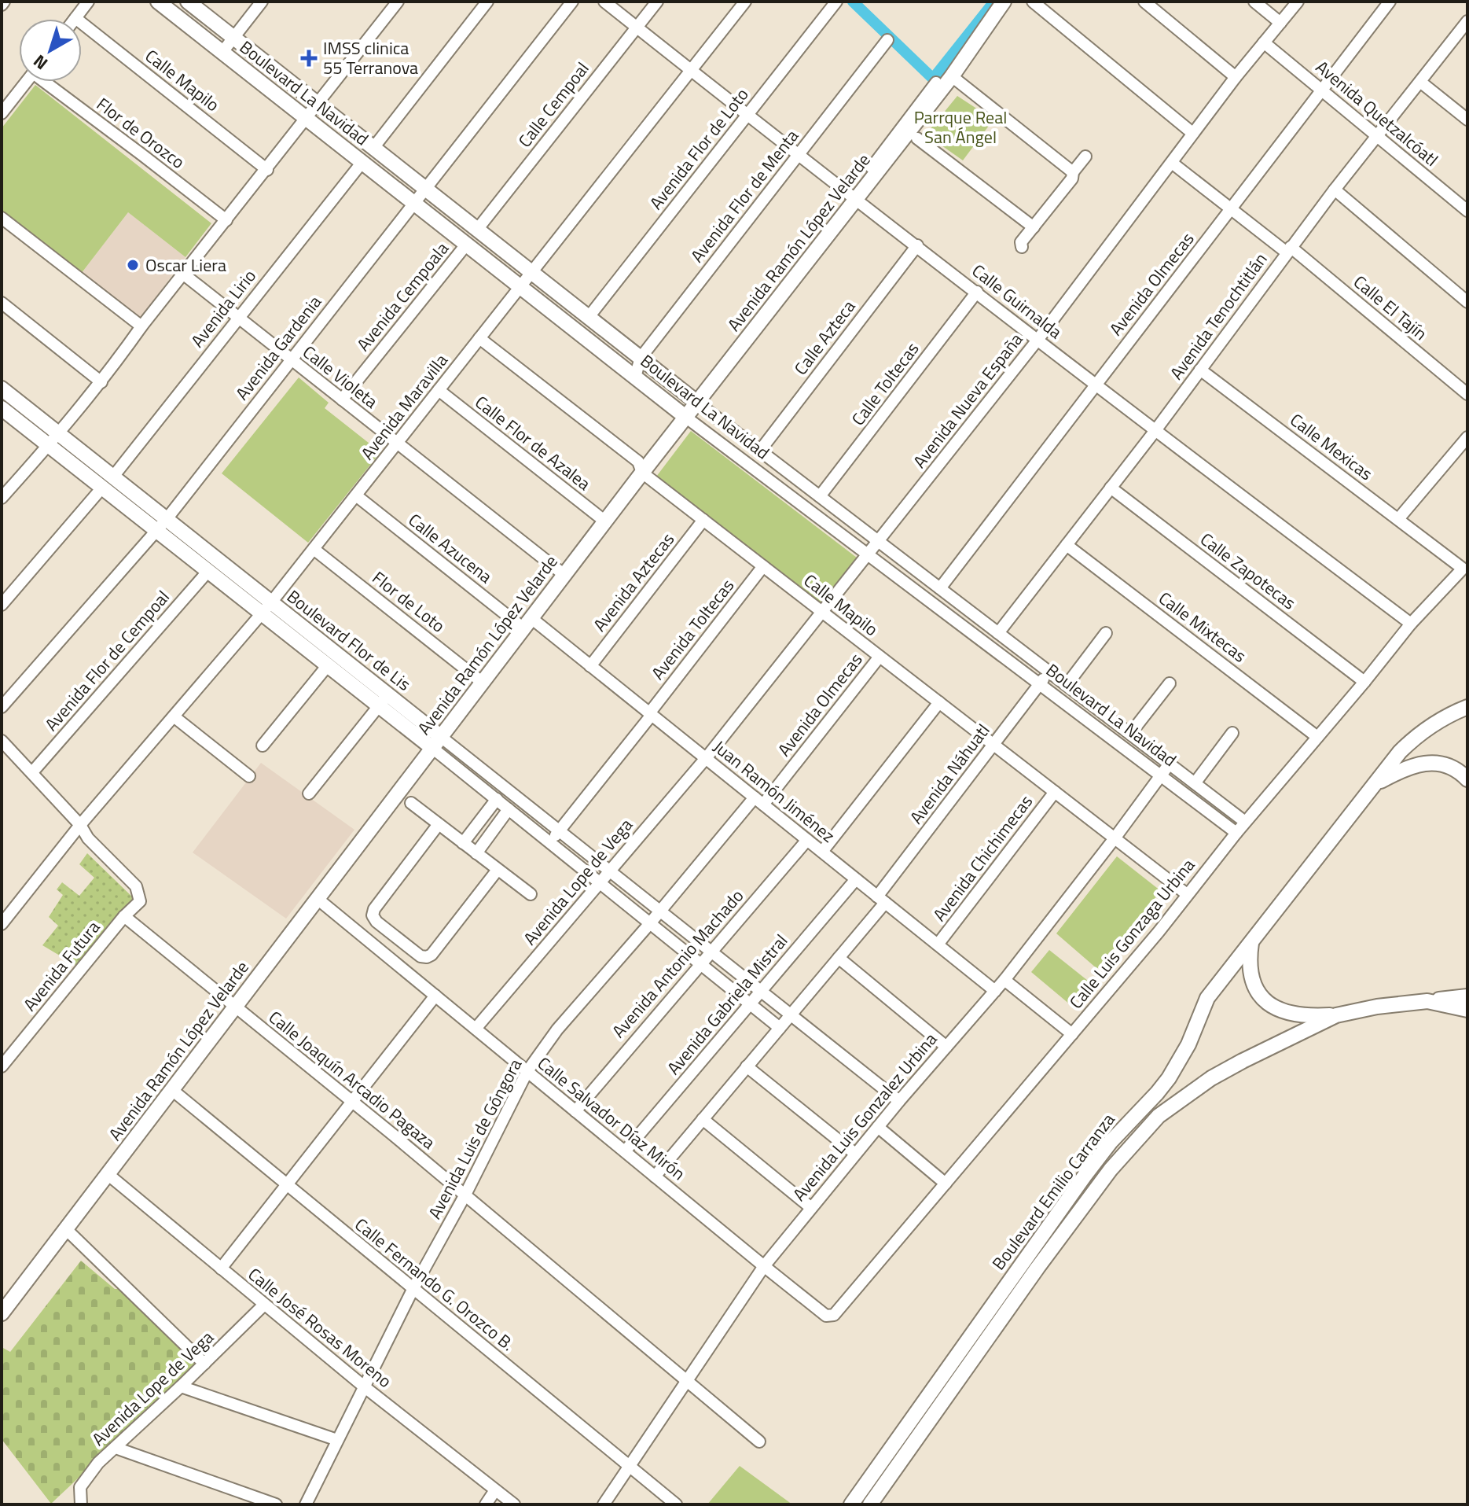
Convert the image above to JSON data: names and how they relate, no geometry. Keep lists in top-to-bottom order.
{
  "streets": {
    "street": [
      "Calle Mapilo",
      "Boulevard La Navidad",
      "Calle Cempoal",
      "Avenida Quetzalcóatl",
      "Flor de Orozco",
      "Avenida Flor de Loto",
      "Avenida Flor de Menta",
      "Avenida Ramón López Velarde",
      "Avenida Olmecas",
      "Avenida Cempoala",
      "Calle Guirnalda",
      "Calle El Tajín",
      "Avenida Lirio",
      "Avenida Tenochtitlán",
      "Calle Azteca",
      "Avenida Gardenia",
      "Calle Violeta",
      "Calle Toltecas",
      "Avenida Nueva España",
      "Avenida Maravilla",
      "Calle Flor de Azalea",
      "Calle Mexicas",
      "Calle Azucena",
      "Calle Zapotecas",
      "Avenida Aztecas",
      "Flor de Loto",
      "Calle Mixtecas",
      "Avenida Toltecas",
      "Boulevard Flor de Lis",
      "Avenida Flor de Cempoal",
      "Avenida Náhuatl",
      "Juan Ramón Jiménez",
      "Avenida Chichimecas",
      "Avenida Lope de Vega",
      "Calle Luis Gonzaga Urbina",
      "Avenida Antonio Machado",
      "Avenida Futura",
      "Avenida Gabriela Mistral",
      "Calle Joaquín Arcadio Pagaza",
      "Avenida Luis Gonzalez Urbina",
      "Calle Salvador Díaz Mirón",
      "Avenida Luis de Góngora",
      "Boulevard Emilio Carranza",
      "Calle Fernando G. Orozco B.",
      "Calle José Rosas Moreno"
    ]
  },
  "crossings": [
    ["Calle Mapilo", "Avenida Ramón López Velarde"],
    ["Calle Mapilo", "Avenida Olmecas"],
    ["Calle Mapilo", "Avenida Nueva España"],
    ["Calle Mapilo", "Avenida Maravilla"],
    ["Calle Mapilo", "Avenida Aztecas"],
    ["Calle Mapilo", "Avenida Toltecas"],
    ["Calle Mapilo", "Avenida Náhuatl"],
    ["Calle Mapilo", "Avenida Chichimecas"],
    ["Calle Mapilo", "Calle Luis Gonzaga Urbina"],
    ["Calle Mapilo", "Avenida Luis Gonzalez Urbina"],
    ["Boulevard La Navidad", "Calle Cempoal"],
    ["Boulevard La Navidad", "Avenida Flor de Loto"],
    ["Boulevard La Navidad", "Avenida Flor de Menta"],
    ["Boulevard La Navidad", "Avenida Ramón López Velarde"],
    ["Boulevard La Navidad", "Avenida Olmecas"],
    ["Boulevard La Navidad", "Avenida Cempoala"],
    ["Boulevard La Navidad", "Avenida Lirio"],
    ["Boulevard La Navidad", "Avenida Tenochtitlán"],
    ["Boulevard La Navidad", "Calle Azteca"],
    ["Boulevard La Navidad", "Avenida Gardenia"],
    ["Boulevard La Navidad", "Calle Toltecas"],
    ["Boulevard La Navidad", "Avenida Nueva España"],
    ["Boulevard La Navidad", "Avenida Maravilla"],
    ["Boulevard La Navidad", "Avenida Náhuatl"],
    ["Boulevard La Navidad", "Calle Luis Gonzaga Urbina"],
    ["Boulevard La Navidad", "Avenida Luis Gonzalez Urbina"],
    ["Calle Cempoal", "Calle Guirnalda"],
    ["Avenida Quetzalcóatl", "Avenida Olmecas"],
    ["Avenida Quetzalcóatl", "Avenida Tenochtitlán"],
    ["Avenida Quetzalcóatl", "Avenida Nueva España"],
    ["Avenida Flor de Loto", "Calle Guirnalda"],
    ["Avenida Flor de Menta", "Calle Guirnalda"],
    ["Avenida Ramón López Velarde", "Calle Guirnalda"],
    ["Avenida Ramón López Velarde", "Calle Violeta"],
    ["Avenida Ramón López Velarde", "Calle Flor de Azalea"],
    ["Avenida Ramón López Velarde", "Calle Azucena"],
    ["Avenida Ramón López Velarde", "Flor de Loto"],
    ["Avenida Ramón López Velarde", "Boulevard Flor de Lis"],
    ["Avenida Ramón López Velarde", "Juan Ramón Jiménez"],
    ["Avenida Ramón López Velarde", "Calle Joaquín Arcadio Pagaza"],
    ["Avenida Ramón López Velarde", "Calle Salvador Díaz Mirón"],
    ["Avenida Ramón López Velarde", "Calle Fernando G. Orozco B."],
    ["Avenida Ramón López Velarde", "Calle José Rosas Moreno"],
    ["Avenida Olmecas", "Calle Guirnalda"],
    ["Avenida Olmecas", "Calle El Tajín"],
    ["Avenida Olmecas", "Juan Ramón Jiménez"],
    ["Avenida Olmecas", "Avenida Luis de Góngora"],
    ["Avenida Cempoala", "Calle Violeta"],
    ["Calle Guirnalda", "Avenida Tenochtitlán"],
    ["Calle Guirnalda", "Calle Azteca"],
    ["Calle Guirnalda", "Calle Toltecas"],
    ["Calle Guirnalda", "Avenida Nueva España"],
    ["Calle Guirnalda", "Avenida Maravilla"],
    ["Calle Guirnalda", "Calle Luis Gonzaga Urbina"],
    ["Calle El Tajín", "Avenida Tenochtitlán"],
    ["Calle El Tajín", "Avenida Nueva España"],
    ["Avenida Lirio", "Calle Violeta"],
    ["Avenida Lirio", "Boulevard Flor de Lis"],
    ["Avenida Tenochtitlán", "Calle Mexicas"],
    ["Avenida Tenochtitlán", "Calle Zapotecas"],
    ["Avenida Tenochtitlán", "Calle Mixtecas"],
    ["Avenida Gardenia", "Calle Violeta"],
    ["Avenida Gardenia", "Boulevard Flor de Lis"],
    ["Calle Violeta", "Avenida Maravilla"],
    ["Avenida Nueva España", "Juan Ramón Jiménez"],
    ["Avenida Nueva España", "Avenida Lope de Vega"],
    ["Avenida Maravilla", "Calle Flor de Azalea"],
    ["Avenida Maravilla", "Calle Azucena"],
    ["Avenida Maravilla", "Flor de Loto"],
    ["Avenida Maravilla", "Boulevard Flor de Lis"],
    ["Avenida Maravilla", "Avenida Futura"],
    ["Calle Mexicas", "Calle Luis Gonzaga Urbina"],
    ["Calle Azucena", "Juan Ramón Jiménez"],
    ["Calle Zapotecas", "Calle Luis Gonzaga Urbina"],
    ["Avenida Aztecas", "Juan Ramón Jiménez"],
    ["Calle Mixtecas", "Calle Luis Gonzaga Urbina"],
    ["Avenida Toltecas", "Boulevard Flor de Lis"],
    ["Avenida Toltecas", "Juan Ramón Jiménez"],
    ["Boulevard Flor de Lis", "Avenida Flor de Cempoal"],
    ["Boulevard Flor de Lis", "Avenida Náhuatl"],
    ["Boulevard Flor de Lis", "Avenida Lope de Vega"],
    ["Boulevard Flor de Lis", "Avenida Antonio Machado"],
    ["Boulevard Flor de Lis", "Avenida Gabriela Mistral"],
    ["Boulevard Flor de Lis", "Avenida Luis Gonzalez Urbina"],
    ["Boulevard Flor de Lis", "Avenida Luis de Góngora"],
    ["Avenida Náhuatl", "Juan Ramón Jiménez"],
    ["Avenida Náhuatl", "Calle Salvador Díaz Mirón"],
    ["Juan Ramón Jiménez", "Avenida Chichimecas"],
    ["Juan Ramón Jiménez", "Avenida Lope de Vega"],
    ["Juan Ramón Jiménez", "Avenida Antonio Machado"],
    ["Juan Ramón Jiménez", "Avenida Gabriela Mistral"],
    ["Juan Ramón Jiménez", "Avenida Luis Gonzalez Urbina"],
    ["Juan Ramón Jiménez", "Avenida Luis de Góngora"],
    ["Avenida Lope de Vega", "Calle Salvador Díaz Mirón"],
    ["Avenida Lope de Vega", "Calle José Rosas Moreno"],
    ["Calle Luis Gonzaga Urbina", "Calle Salvador Díaz Mirón"],
    ["Avenida Antonio Machado", "Calle Salvador Díaz Mirón"],
    ["Avenida Futura", "Calle Joaquín Arcadio Pagaza"],
    ["Avenida Gabriela Mistral", "Calle Salvador Díaz Mirón"],
    ["Calle Joaquín Arcadio Pagaza", "Avenida Luis Gonzalez Urbina"],
    ["Calle Joaquín Arcadio Pagaza", "Avenida Luis de Góngora"],
    ["Avenida Luis Gonzalez Urbina", "Calle Salvador Díaz Mirón"],
    ["Avenida Luis Gonzalez Urbina", "Calle Fernando G. Orozco B."],
    ["Calle Salvador Díaz Mirón", "Avenida Luis de Góngora"],
    ["Avenida Luis de Góngora", "Calle Fernando G. Orozco B."],
    ["Avenida Luis de Góngora", "Calle José Rosas Moreno"]
  ],
  "parks": ["Parrque Real San Ángel"],
  "places": {
    "health": ["IMSS clinica 55 Terranova"],
    "other": ["Oscar Liera"]
  },
  "north": "bottom left"
}
